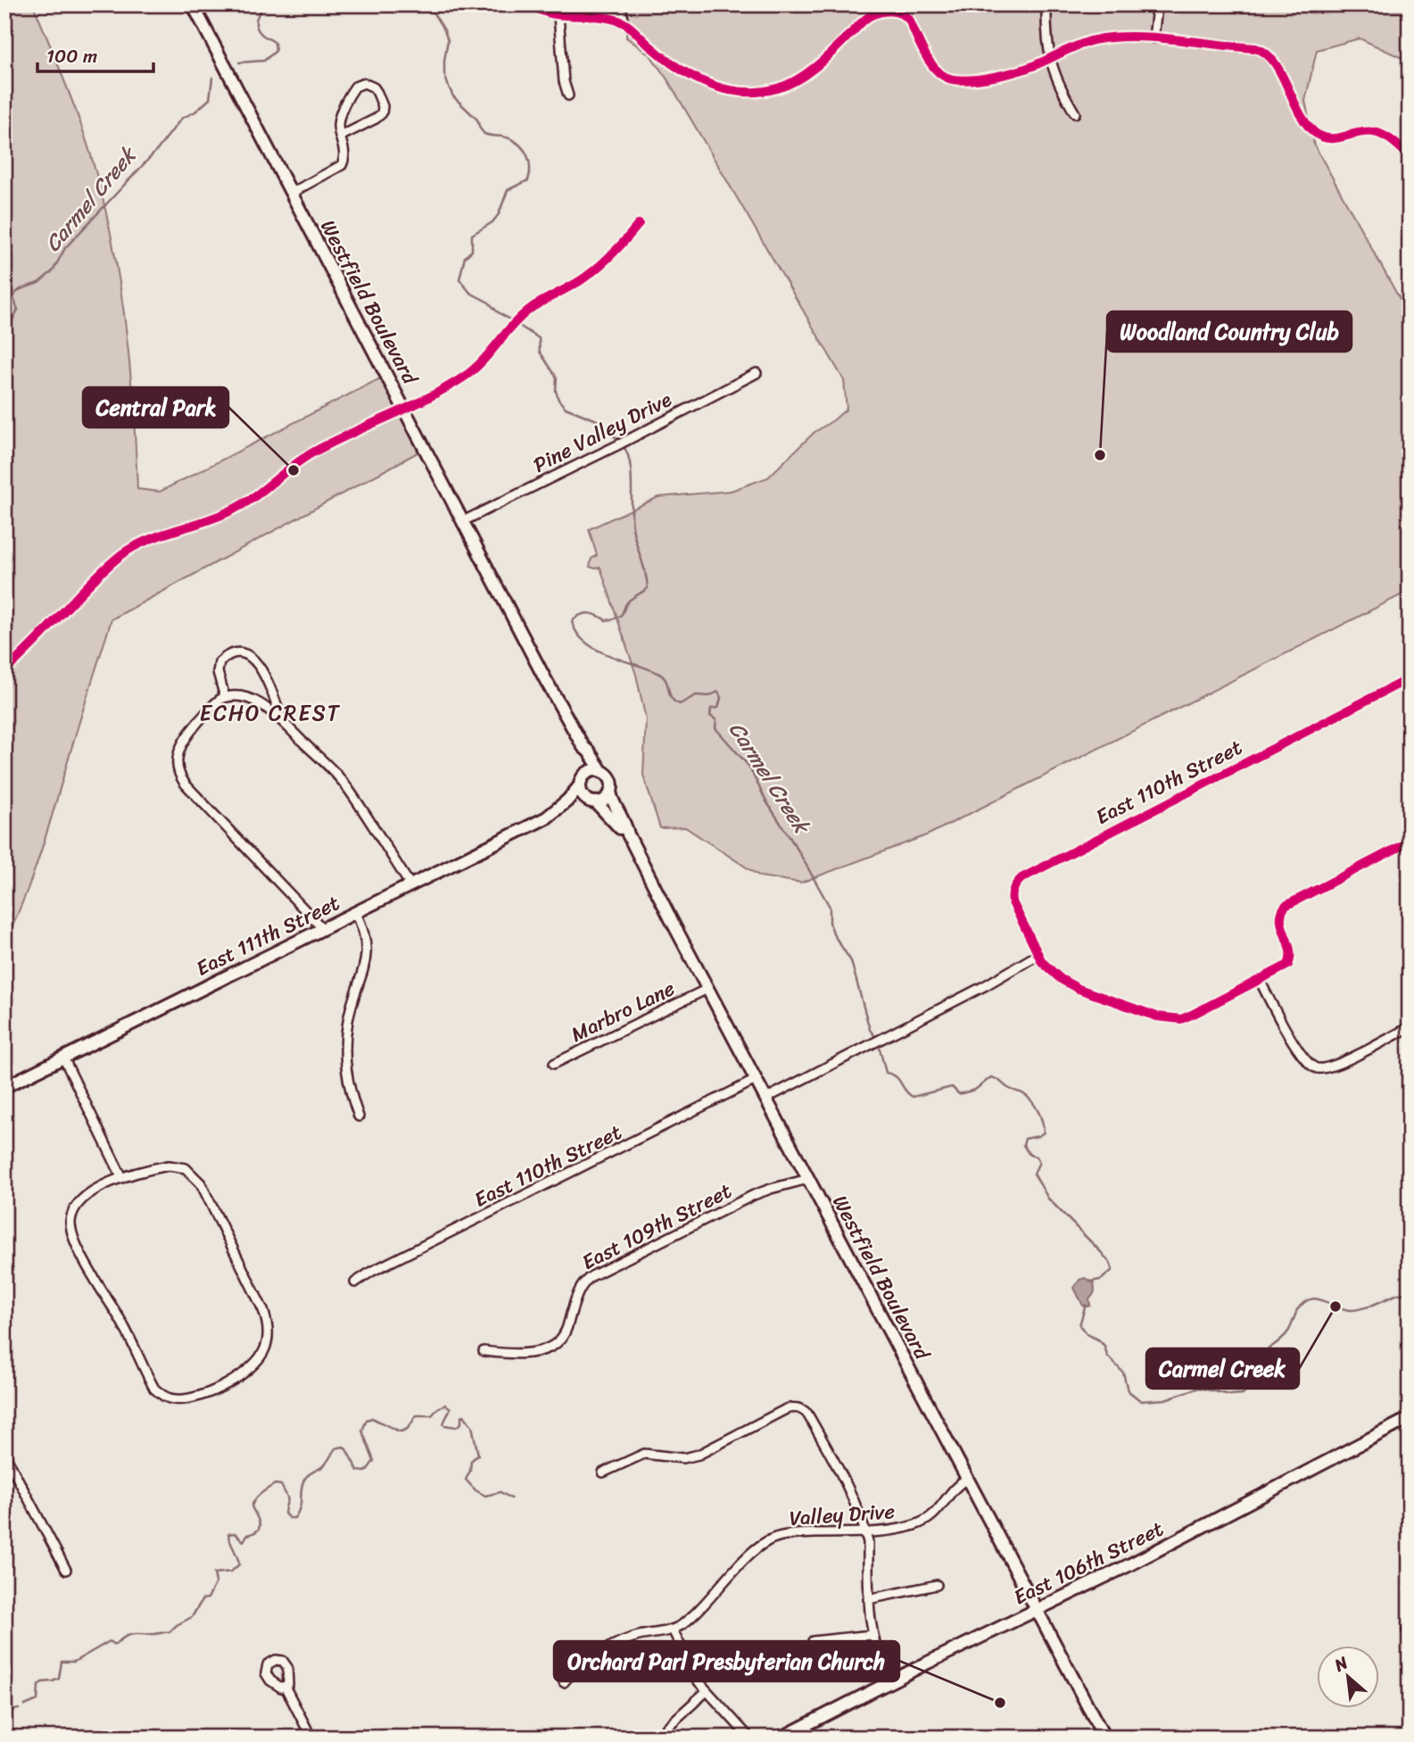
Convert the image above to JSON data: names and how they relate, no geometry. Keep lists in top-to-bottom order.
{
  "streets": {
    "main road": ["Westfield Boulevard", "East 111th Street", "East 106th Street"],
    "street": [
      "Pine Valley Drive",
      "East 110th Street",
      "Marbro Lane",
      "East 109th Street",
      "Valley Drive"
    ]
  },
  "crossings": [
    ["Westfield Boulevard", "Pine Valley Drive"],
    ["Westfield Boulevard", "East 110th Street"],
    ["Westfield Boulevard", "East 111th Street"],
    ["Westfield Boulevard", "Marbro Lane"],
    ["Westfield Boulevard", "East 109th Street"],
    ["Westfield Boulevard", "Valley Drive"],
    ["Westfield Boulevard", "East 106th Street"]
  ],
  "districts": ["ECHO CREST"],
  "water": ["Carmel Creek"],
  "places": [
    "Woodland Country Club",
    "Central Park",
    "Carmel Creek",
    "Orchard Parl Presbyterian Church"
  ],
  "scale_bar": "100 m",
  "north": "top left"
}
